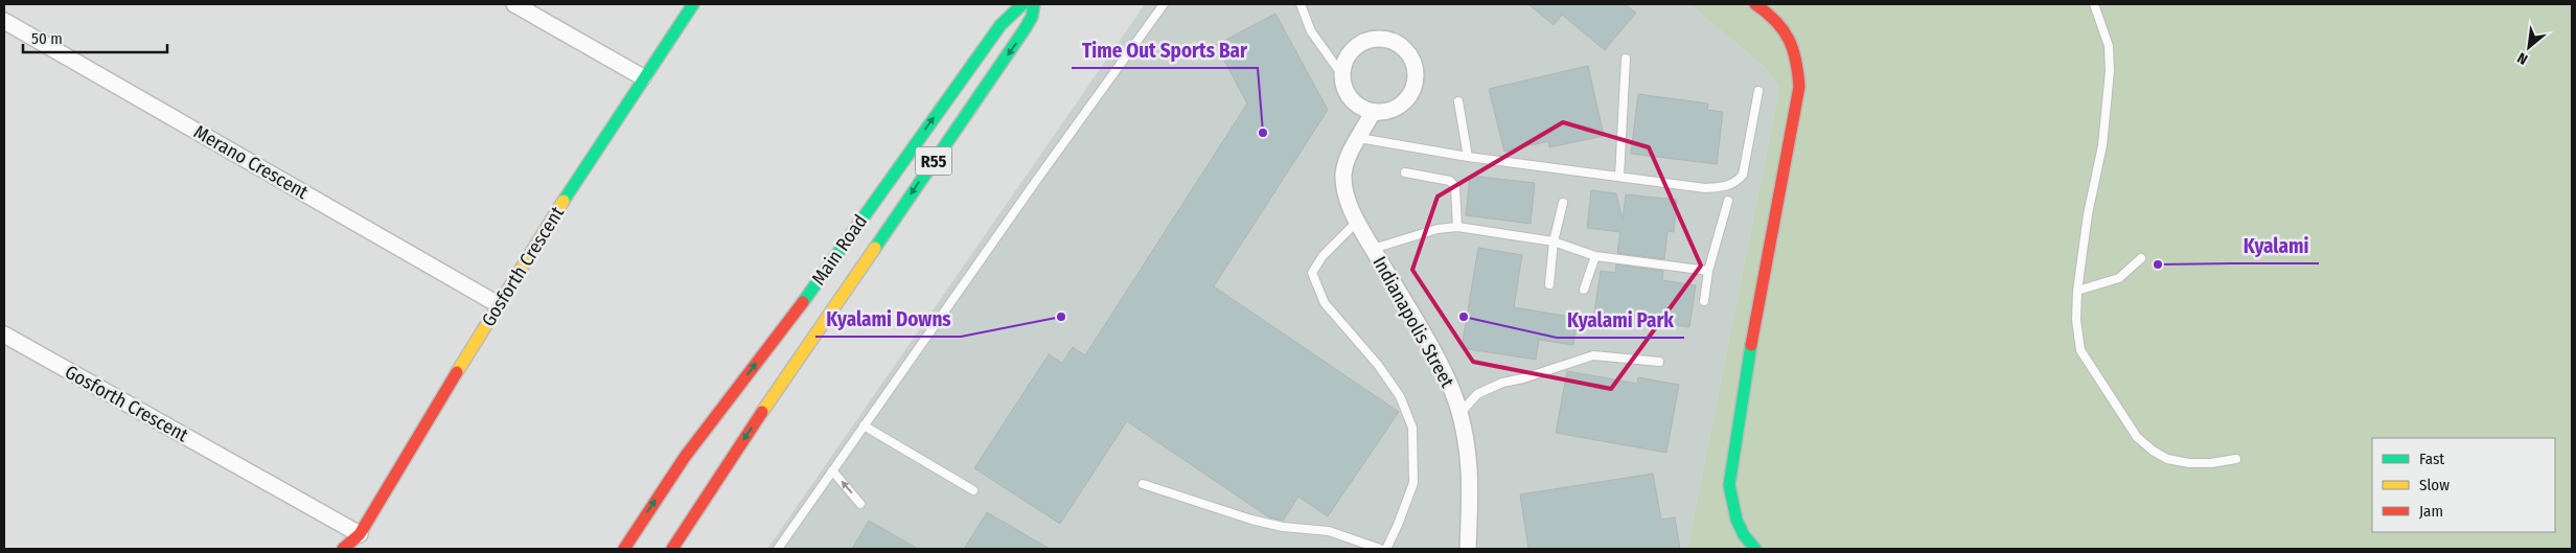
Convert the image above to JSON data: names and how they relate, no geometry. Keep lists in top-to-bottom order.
{
  "streets": {
    "main road": ["R55", "Main Road", "Gosforth Crescent"],
    "street": ["Merano Crescent", "Indianapolis Street"]
  },
  "crossings": [
    ["Merano Crescent", "Gosforth Crescent"]
  ],
  "places": [
    "Time Out Sports Bar",
    "Kyalami",
    "Kyalami Downs",
    "Kyalami Park"
  ],
  "legend": ["Fast", "Slow", "Jam"],
  "scale_bar": "50 m",
  "north": "bottom left"
}
